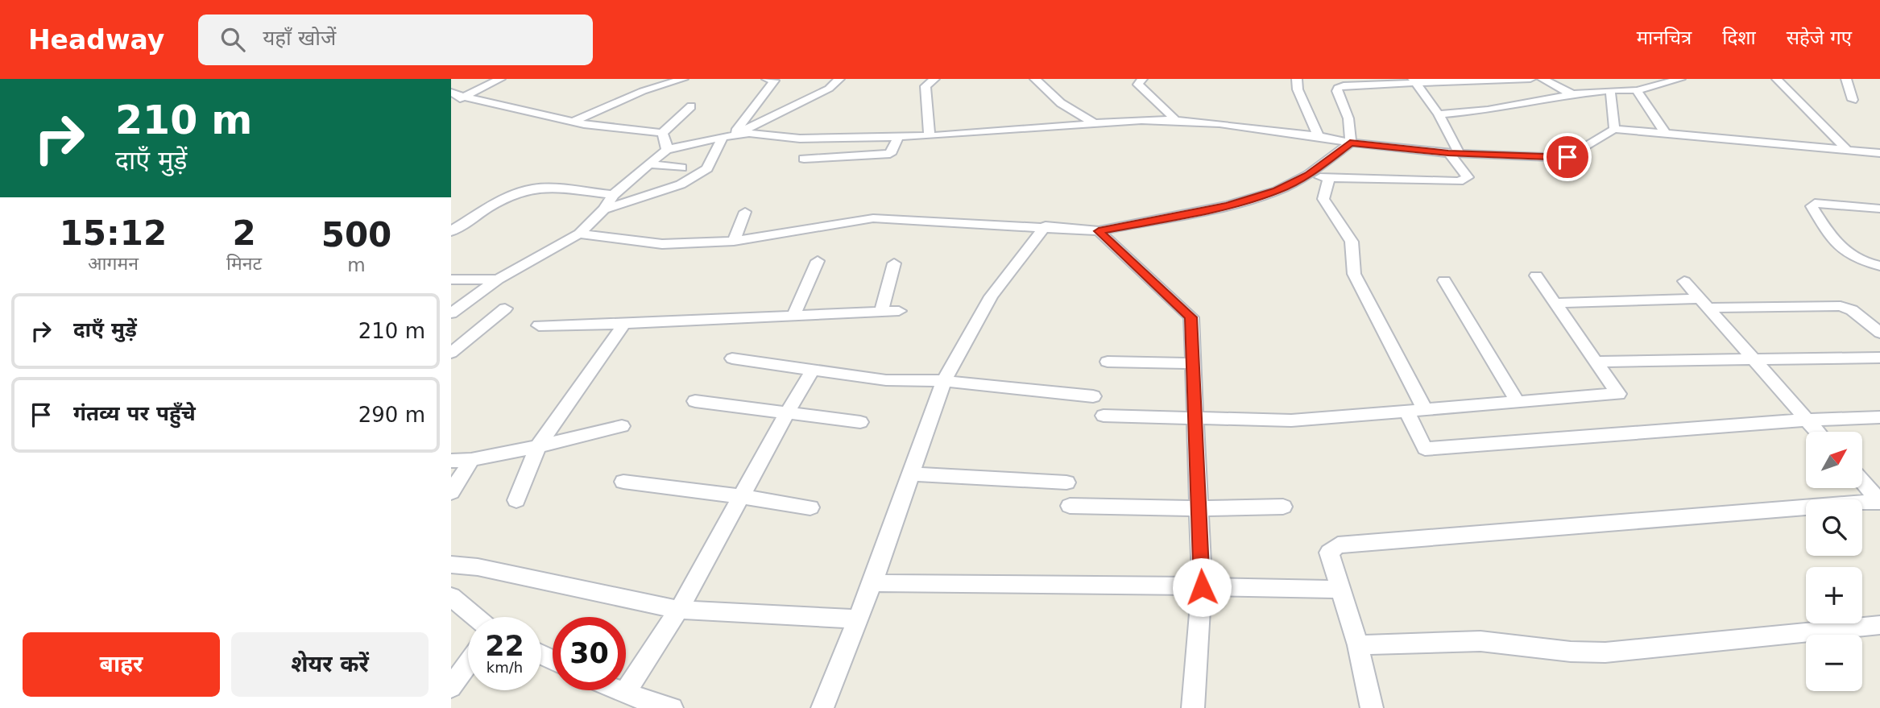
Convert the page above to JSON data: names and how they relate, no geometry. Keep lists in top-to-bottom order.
{
  "north": "top right",
  "page": {
    "header": "Headway",
    "search": "यहाँ खोजें",
    "nav": ["मानचित्र", "दिशा", "सहेजे गए"],
    "turn": ["210 m", "दाएँ मुड़ें"],
    "eta": [
      "15:12",
      "आगमन",
      "2",
      "मिनट",
      "500",
      "m"
    ],
    "list": [
      {
        "name": "दाएँ मुड़ें",
        "value": "210 m"
      },
      {
        "name": "गंतव्य पर पहुँचे",
        "value": "290 m"
      }
    ],
    "map_buttons": ["+", "−"],
    "speed": "22 km/h",
    "limit": "30",
    "buttons": ["बाहर", "शेयर करें"]
  }
}
